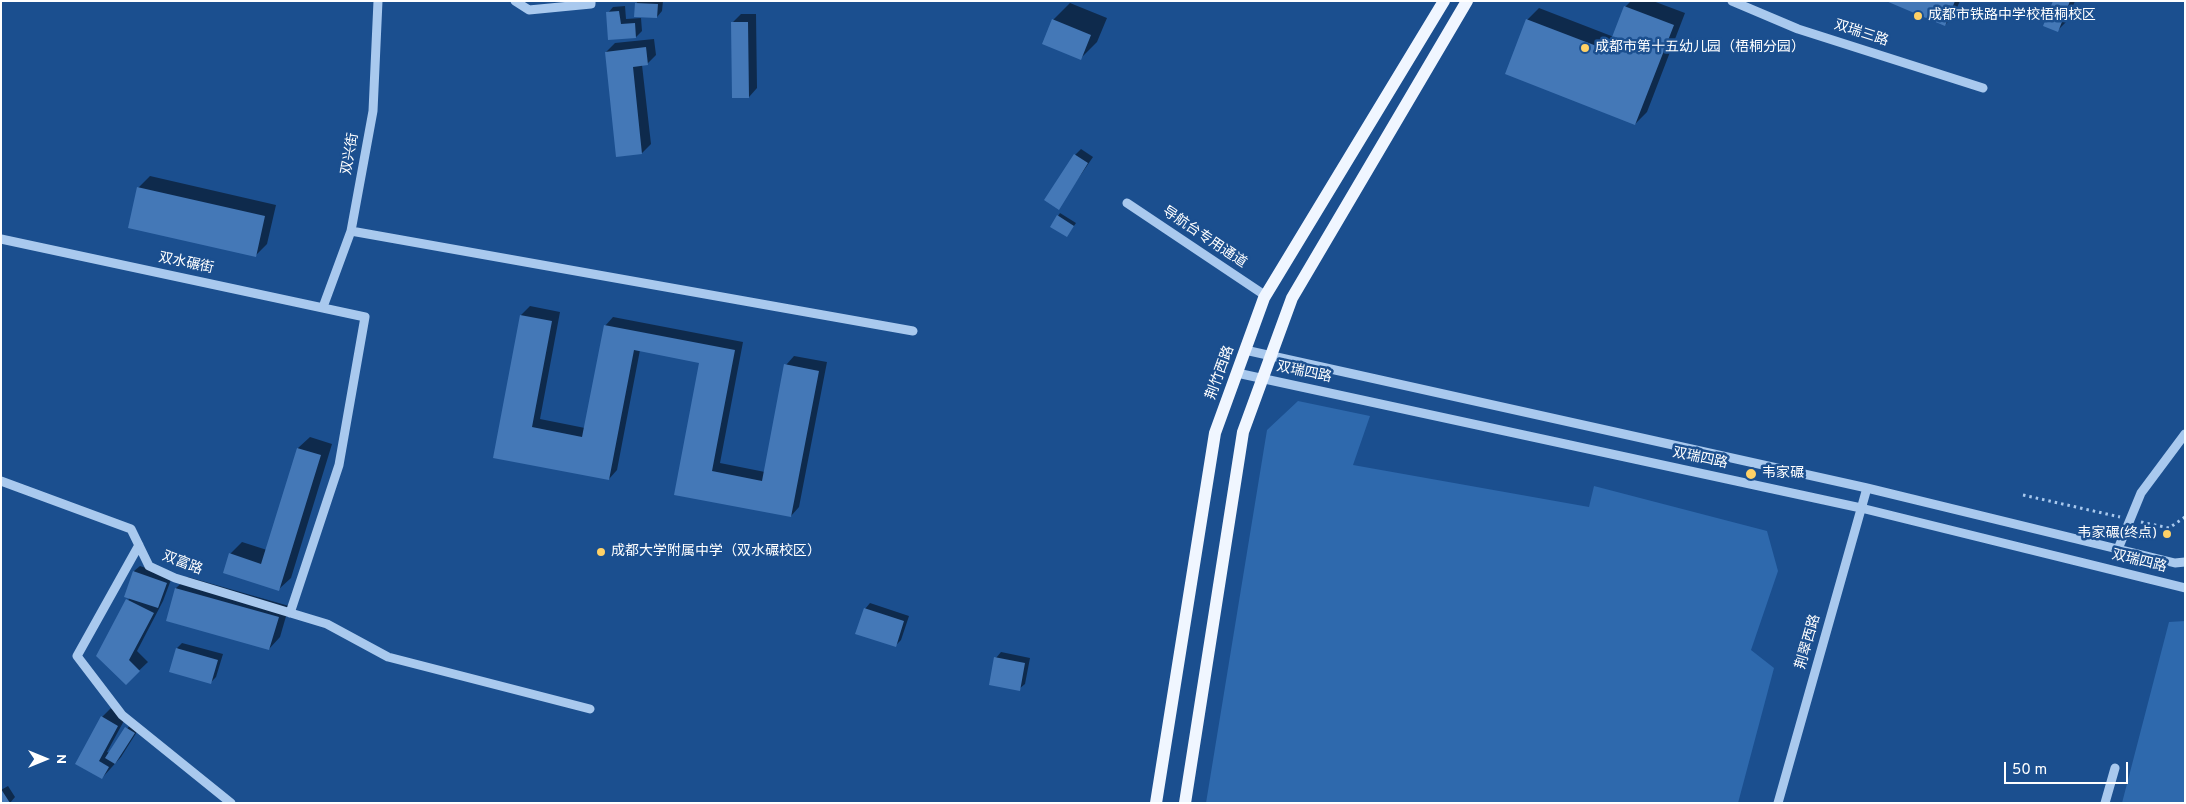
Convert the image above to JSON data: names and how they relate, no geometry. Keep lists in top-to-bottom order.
{
  "streets": {
    "main road": ["荆竹西路"],
    "street": [
      "双瑞三路",
      "双兴街",
      "导航台专用通道",
      "双水碾街",
      "双瑞四路",
      "双富路",
      "荆翠西路"
    ]
  },
  "crossings": [
    ["双兴街", "双水碾街"],
    ["导航台专用通道", "荆竹西路"],
    ["双水碾街", "双富路"],
    ["荆竹西路", "双瑞四路"],
    ["双瑞四路", "荆翠西路"]
  ],
  "places": [
    "成都市铁路中学校梧桐校区",
    "成都市第十五幼儿园（梧桐分园）",
    "韦家碾",
    "韦家碾(终点)",
    "成都大学附属中学（双水碾校区）"
  ],
  "scale_bar": "50 m",
  "north": "right"
}
